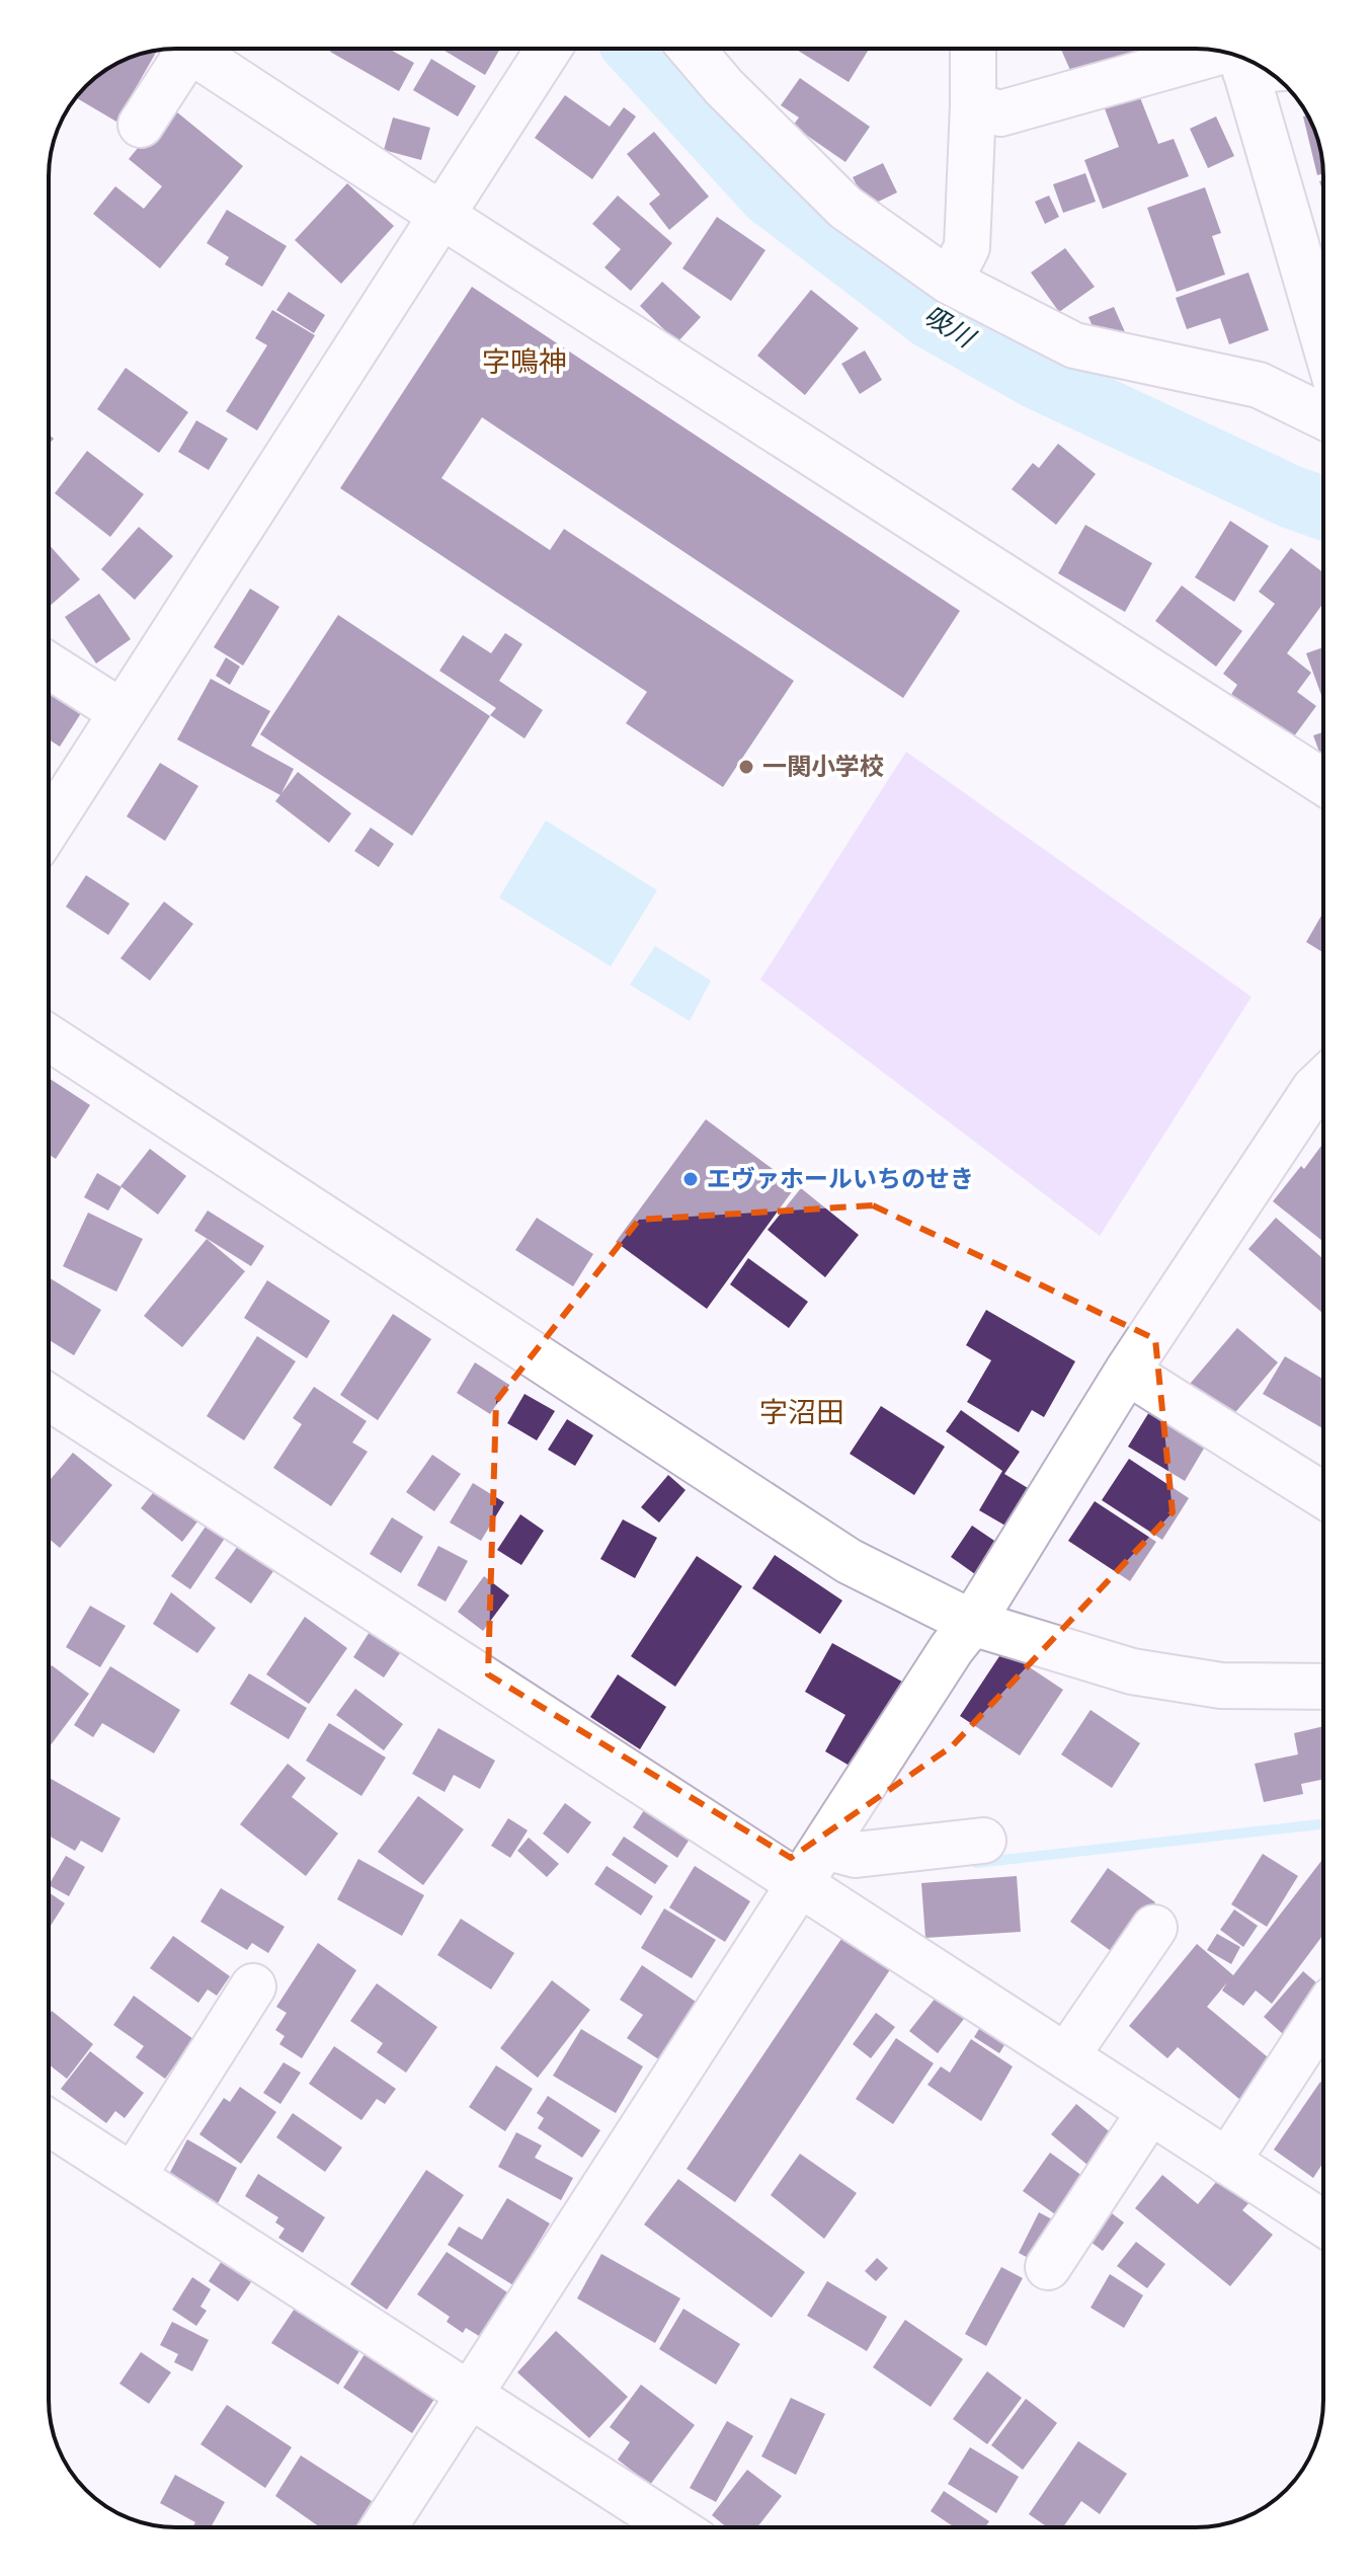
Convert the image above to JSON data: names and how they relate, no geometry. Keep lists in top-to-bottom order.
{
  "districts": ["字鳴神", "字沼田"],
  "water": ["吸川"],
  "places": ["一関小学校", "エヴァホールいちのせき"]
}
